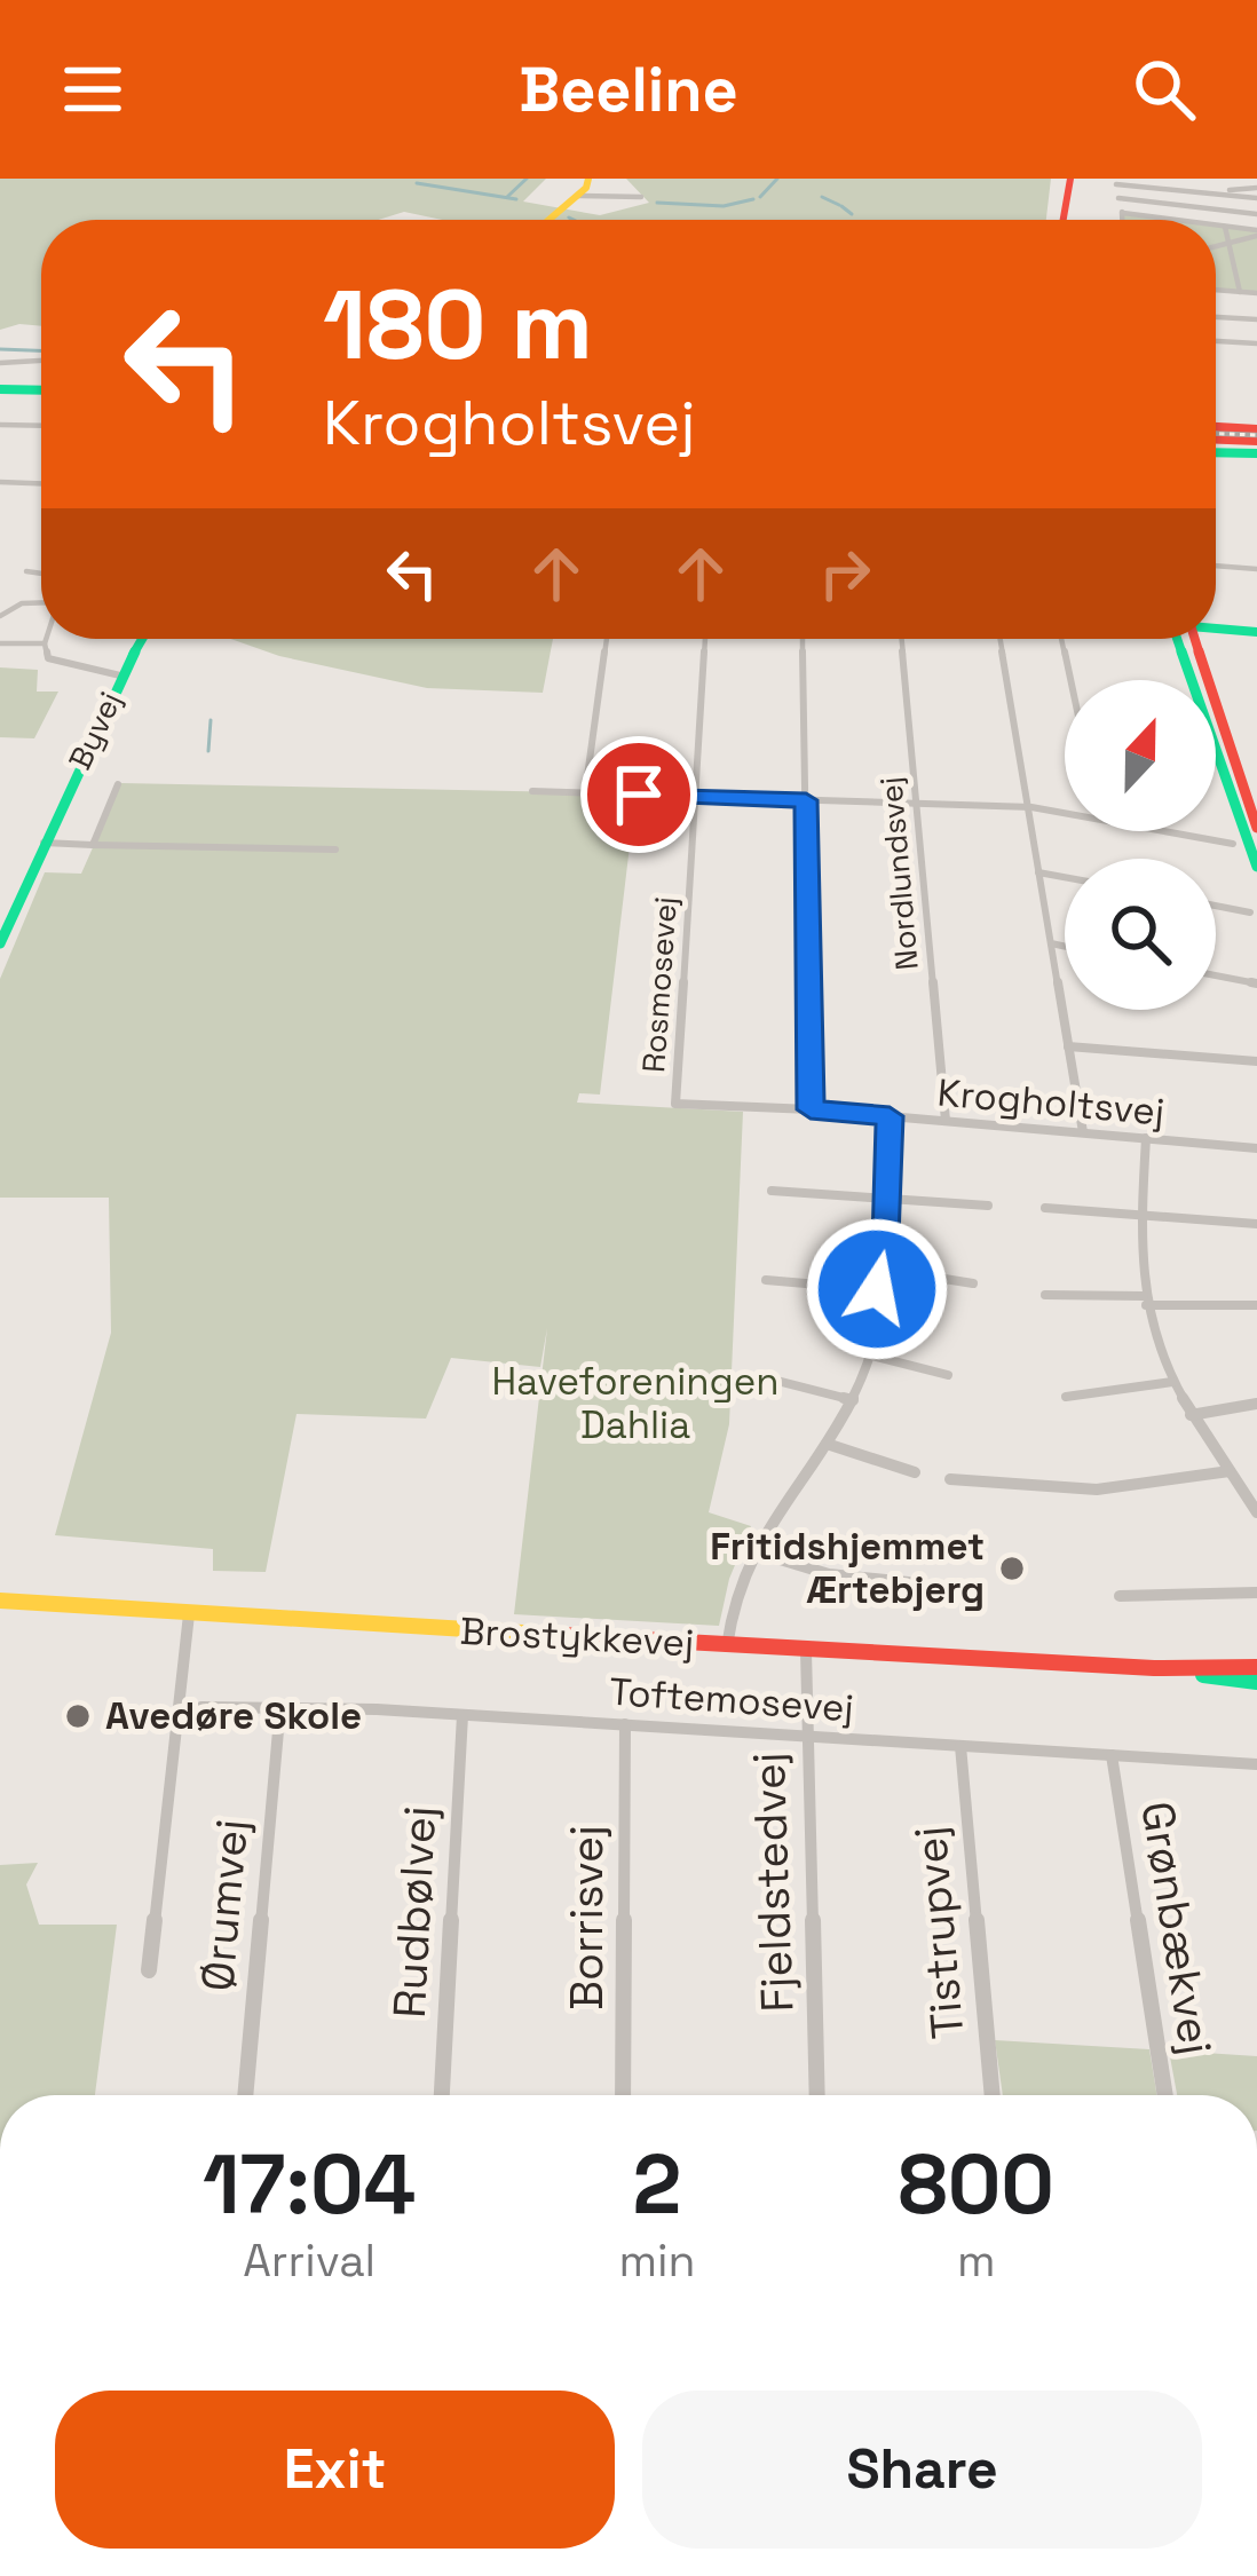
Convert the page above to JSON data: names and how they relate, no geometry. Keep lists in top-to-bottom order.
{
  "streets": {
    "main road": ["Byvej", "Brostykkevej"],
    "street": [
      "Nordlundsvej",
      "Rosmosevej",
      "Krogholtsvej",
      "Toftemosevej",
      "Fjeldstedvej",
      "Ørumvej",
      "Rudbølvej",
      "Borrisvej",
      "Grønbækvej",
      "Tistrupvej"
    ]
  },
  "crossings": [
    ["Nordlundsvej", "Krogholtsvej"],
    ["Rosmosevej", "Krogholtsvej"],
    ["Brostykkevej", "Fjeldstedvej"],
    ["Toftemosevej", "Fjeldstedvej"],
    ["Toftemosevej", "Ørumvej"],
    ["Toftemosevej", "Rudbølvej"],
    ["Toftemosevej", "Borrisvej"],
    ["Toftemosevej", "Grønbækvej"],
    ["Toftemosevej", "Tistrupvej"]
  ],
  "parks": ["Haveforeningen Dahlia"],
  "places": ["Fritidshjemmet Ærtebjerg", "Avedøre Skole"],
  "north": "top",
  "page": {
    "header": "Beeline",
    "turn": ["180 m", "Krogholtsvej"],
    "eta": [
      "17:04",
      "Arrival",
      "2",
      "min",
      "800",
      "m"
    ],
    "buttons": ["Exit", "Share"]
  }
}
